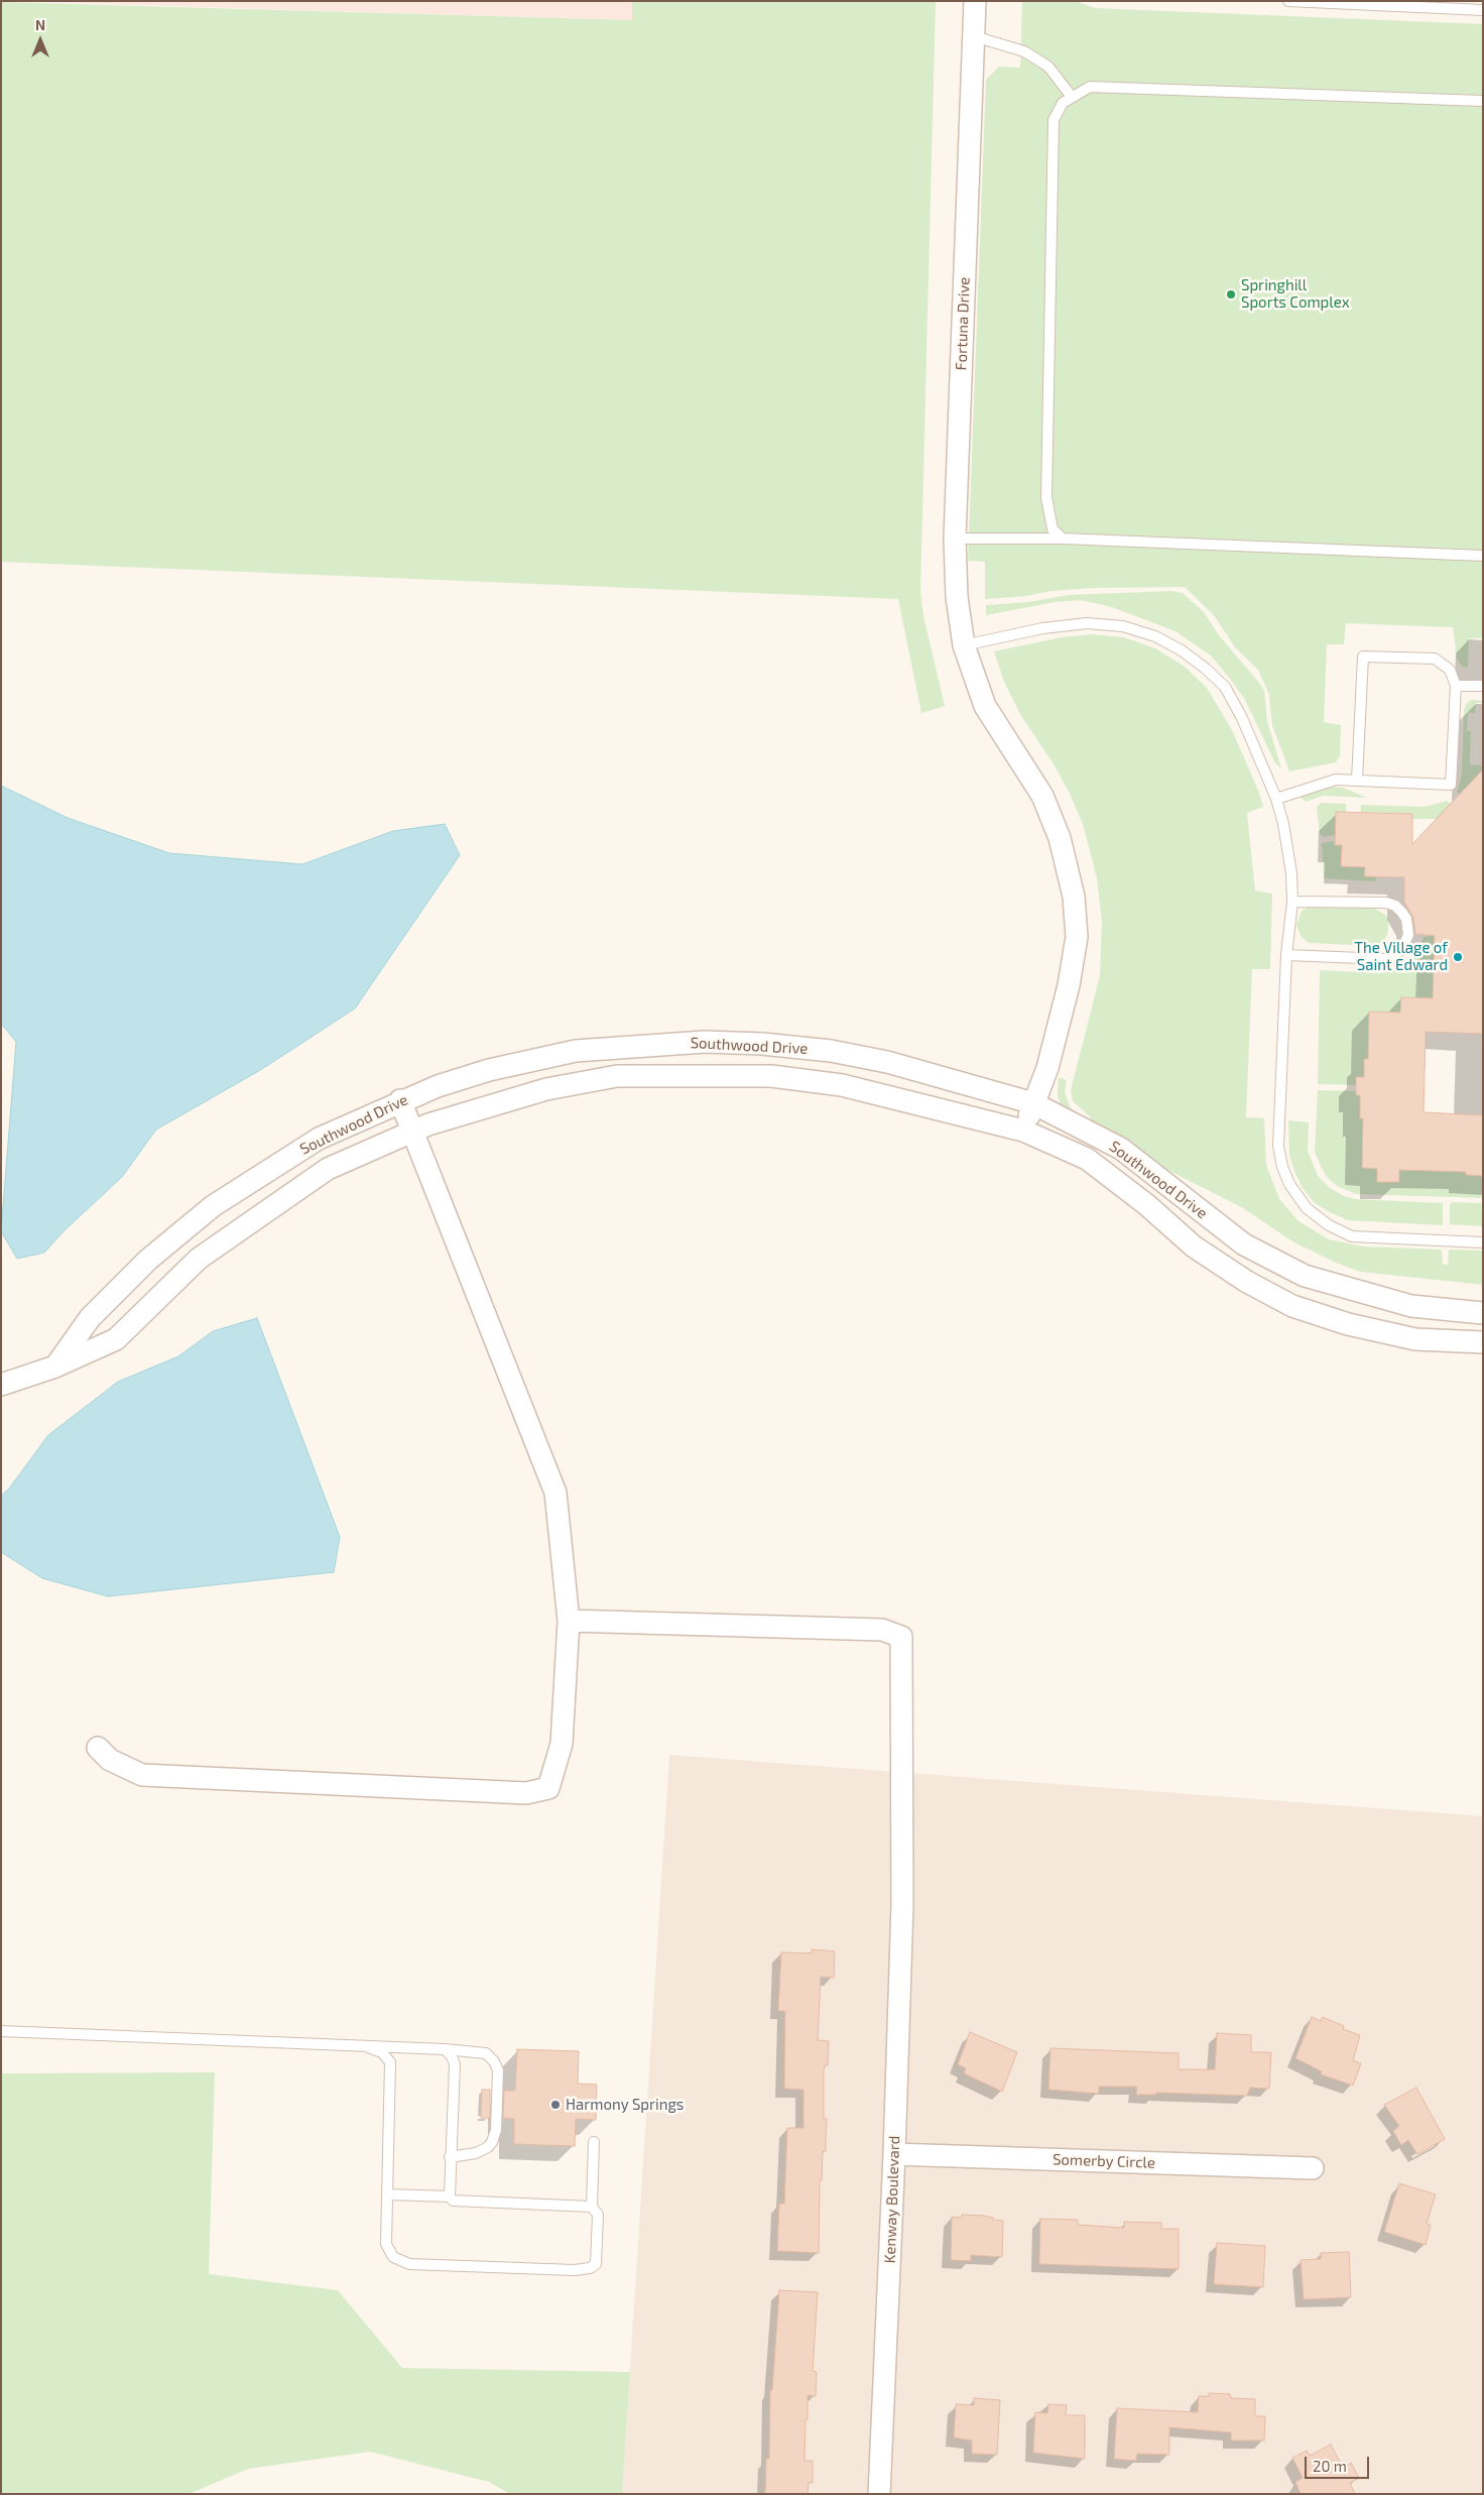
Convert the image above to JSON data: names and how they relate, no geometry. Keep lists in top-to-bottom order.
{
  "streets": {
    "street": [
      "Fortuna Drive",
      "Southwood Drive",
      "Somerby Circle",
      "Kenway Boulevard"
    ]
  },
  "crossings": [
    ["Fortuna Drive", "Southwood Drive"],
    ["Somerby Circle", "Kenway Boulevard"]
  ],
  "places": ["Springhill Sports Complex", "The Village of Saint Edward", "Harmony Springs"],
  "scale_bar": "20 m",
  "north": "top"
}
